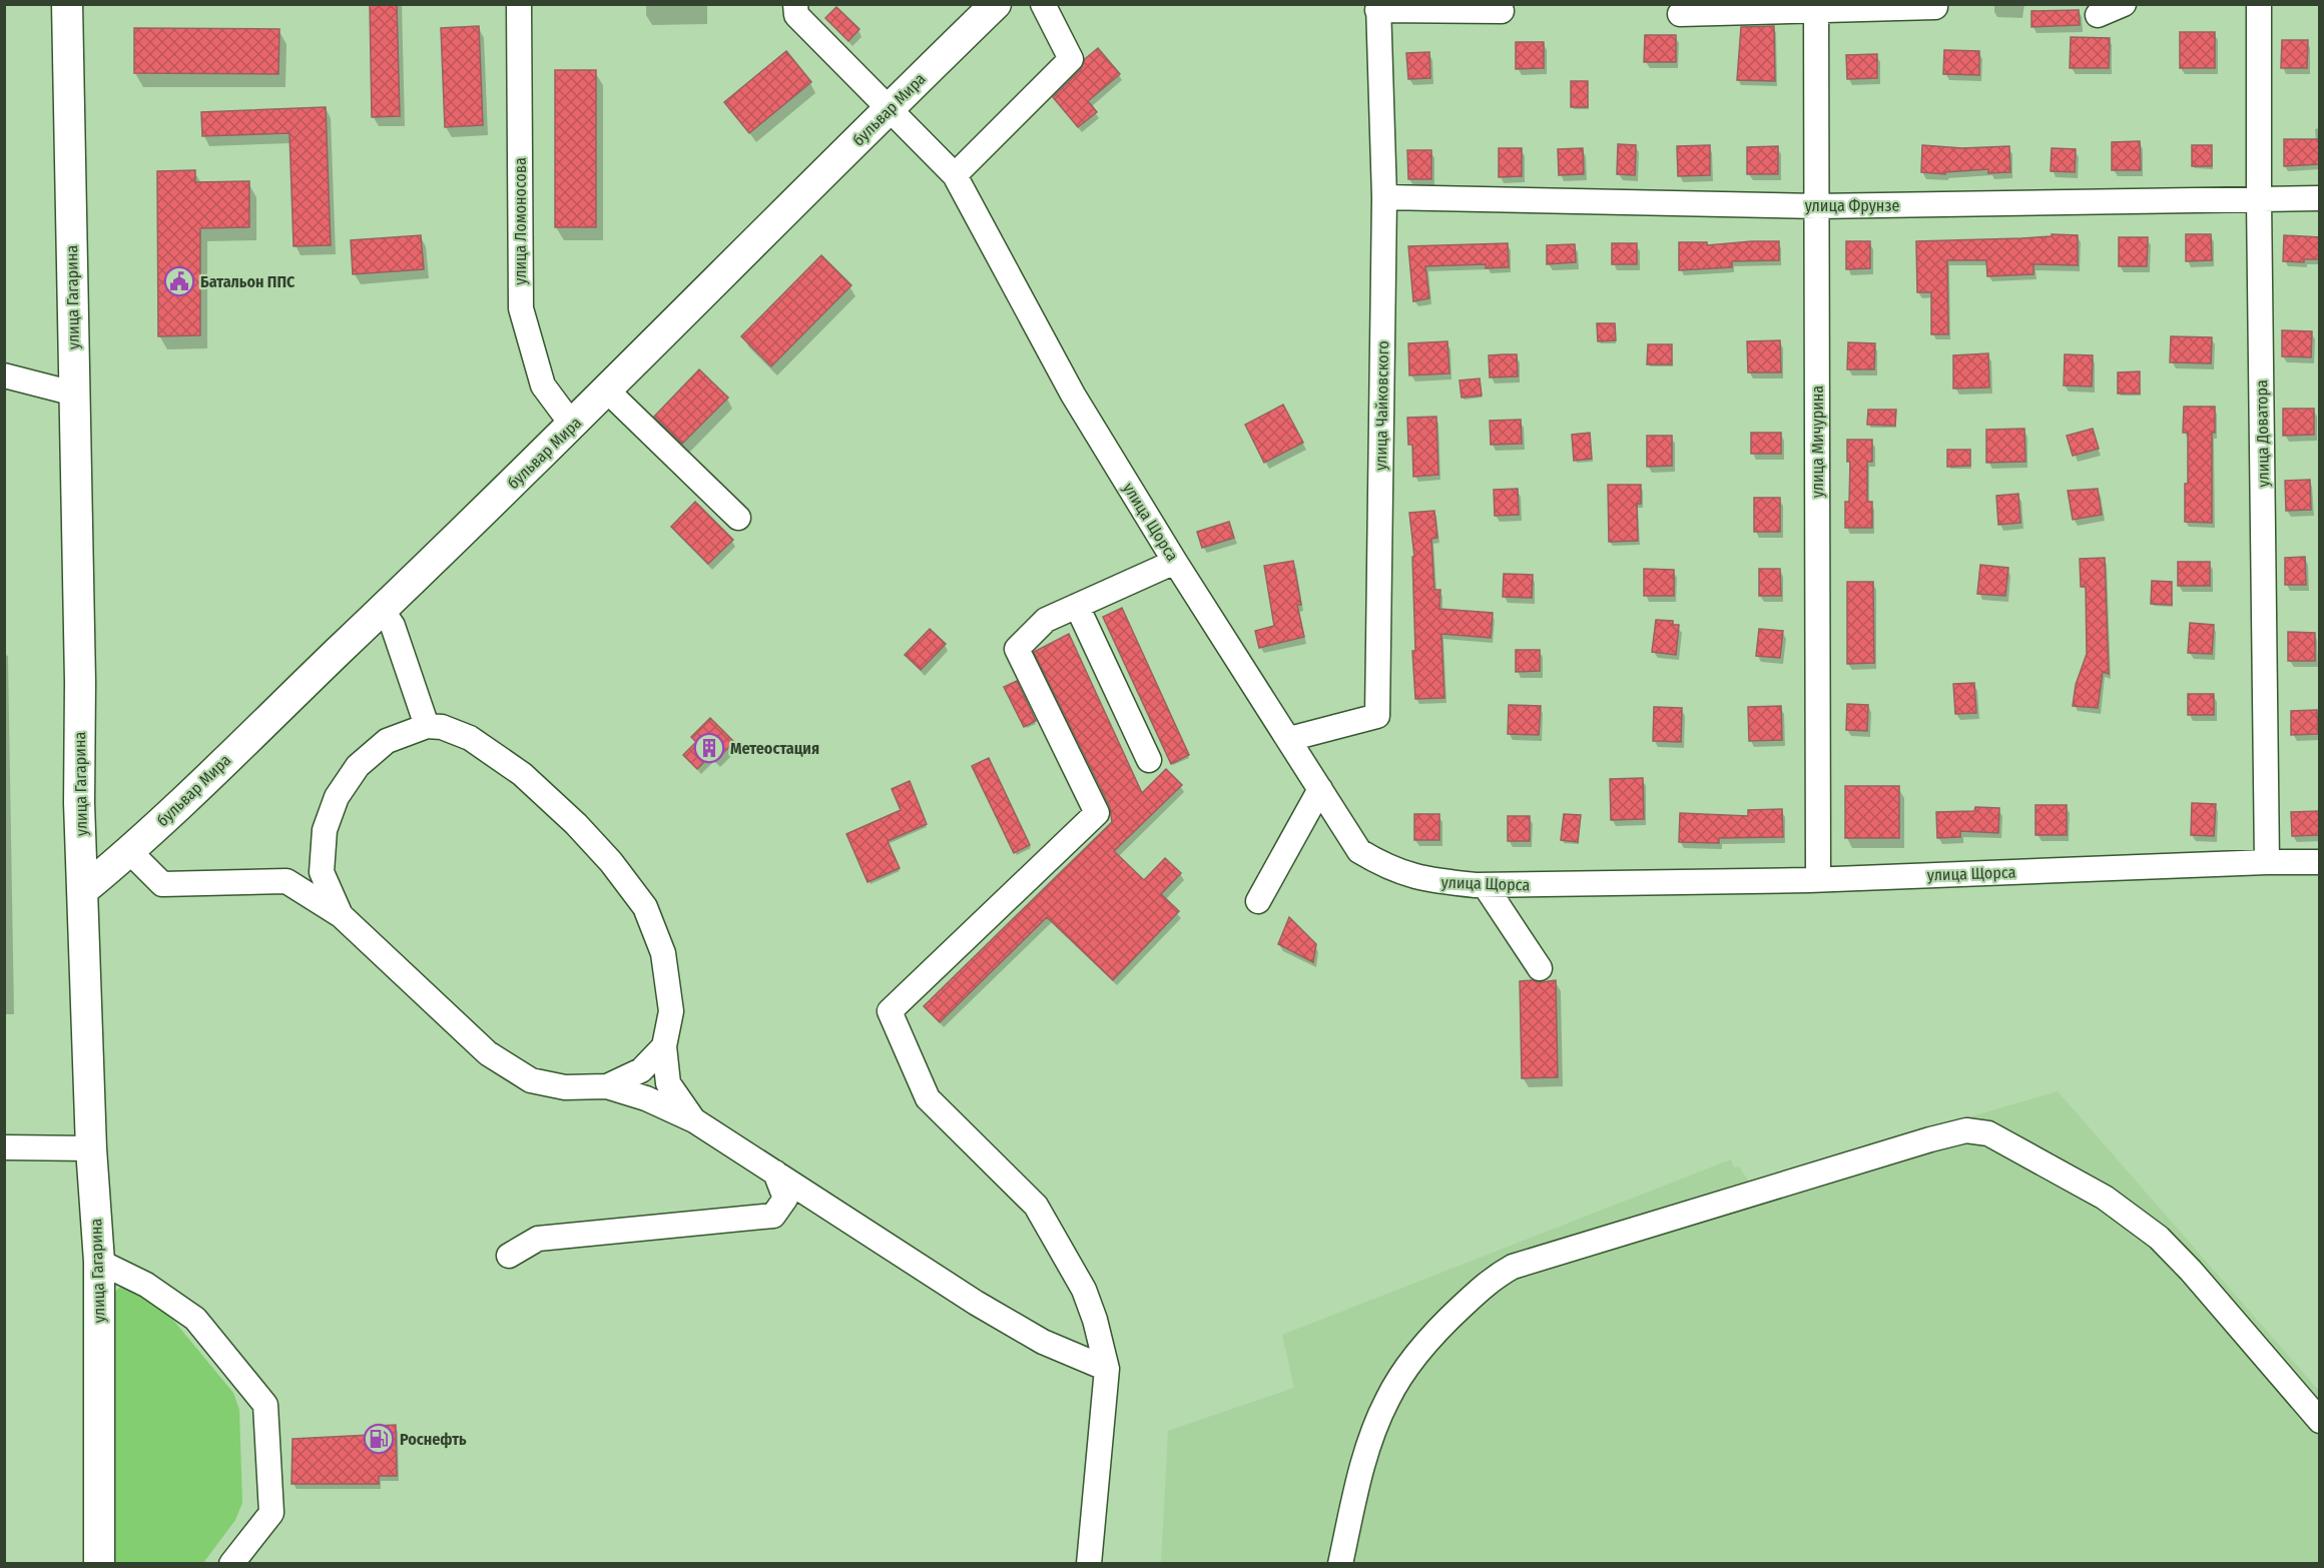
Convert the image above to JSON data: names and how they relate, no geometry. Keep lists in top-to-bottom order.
{
  "streets": {
    "main road": ["бульвар Мира", "улица Гагарина"],
    "street": [
      "улица Фрунзе",
      "улица Ломоносова",
      "улица Чайковского",
      "улица Доватора",
      "улица Мичурина",
      "улица Щорса"
    ]
  },
  "crossings": [
    ["бульвар Мира", "улица Ломоносова"],
    ["бульвар Мира", "улица Гагарина"],
    ["бульвар Мира", "улица Щорса"],
    ["улица Фрунзе", "улица Чайковского"],
    ["улица Фрунзе", "улица Доватора"],
    ["улица Фрунзе", "улица Мичурина"],
    ["улица Чайковского", "улица Щорса"],
    ["улица Доватора", "улица Щорса"],
    ["улица Мичурина", "улица Щорса"]
  ],
  "places": {
    "public building": ["Батальон ППС"],
    "building": ["Метеостация"],
    "fuel station": ["Роснефть"]
  }
}
